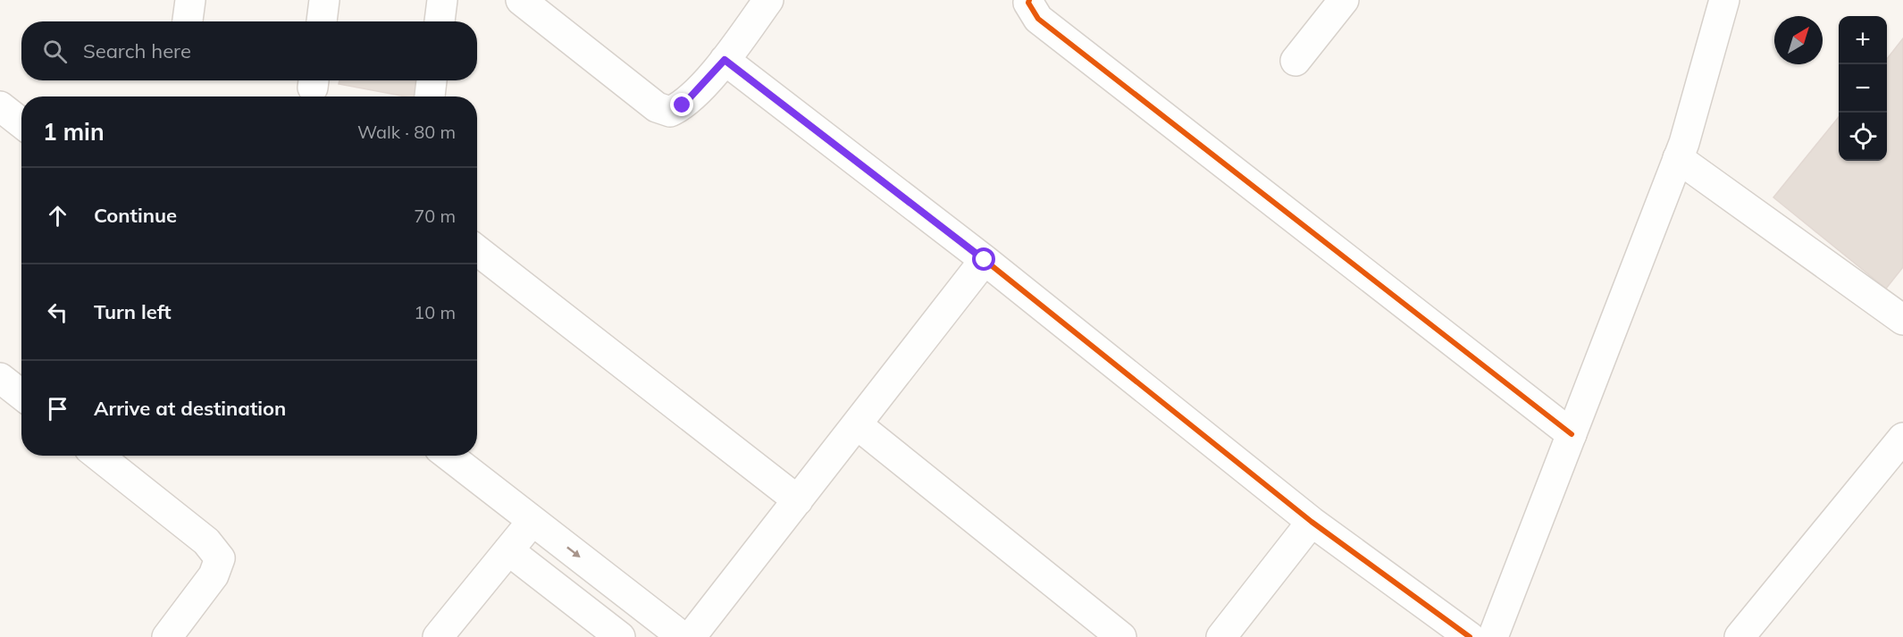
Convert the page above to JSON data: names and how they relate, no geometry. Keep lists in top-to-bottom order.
{
  "north": "top right",
  "page": {
    "map_buttons": ["+", "−"],
    "search": "Search here",
    "heading": ["1 min", "Walk · 80 m"],
    "list": [
      ["Continue", "70 m"],
      ["Turn left", "10 m"],
      "Arrive at destination"
    ]
  }
}
